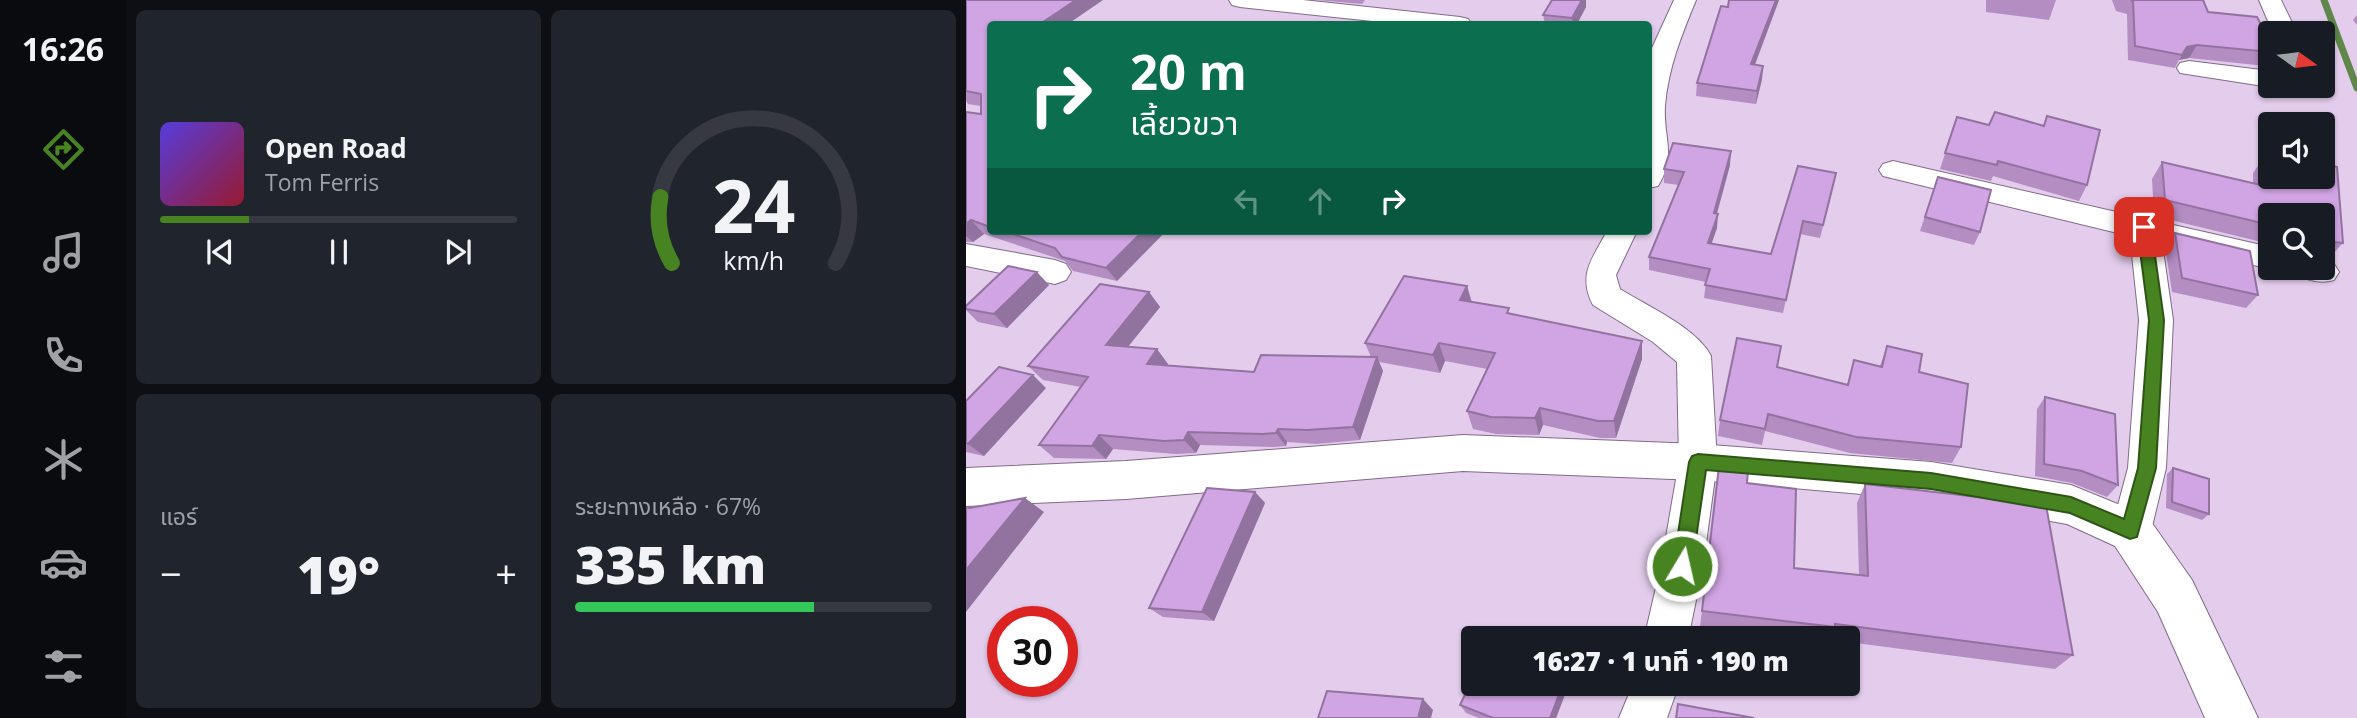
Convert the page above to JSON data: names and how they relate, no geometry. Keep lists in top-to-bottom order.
{
  "north": "right",
  "page": {
    "tabs": "16:26",
    "turn": ["20 m", "เลี้ยวขวา"],
    "song": ["Open Road", "Tom Ferris"],
    "tile": [
      "แอร์",
      ["ระยะทางเหลือ · 67%", "335 km"]
    ],
    "heat": ["−", "19°", "+"],
    "limit": "30",
    "trip": "16:27 · 1 นาที · 190 m",
    "gauge": ["24", "km/h"]
  }
}
